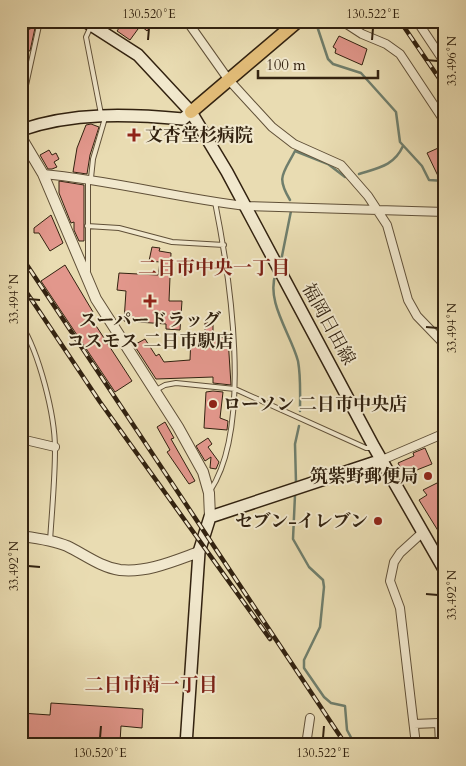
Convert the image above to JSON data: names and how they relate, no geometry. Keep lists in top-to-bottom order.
{
  "streets": {
    "main road": ["福岡日田線"]
  },
  "districts": ["二日市中央一丁目", "二日市南一丁目"],
  "places": {
    "health": ["文杏堂杉病院", "スーパードラッグ コスモス 二日市駅店"],
    "other": ["ローソン 二日市中央店", "筑紫野郵便局", "セブン-イレブン"]
  },
  "scale_bar": "100 m",
  "coordinates": [
    "130.520°E",
    "130.522°E",
    "33.496°N",
    "33.494°N",
    "33.492°N"
  ]
}
